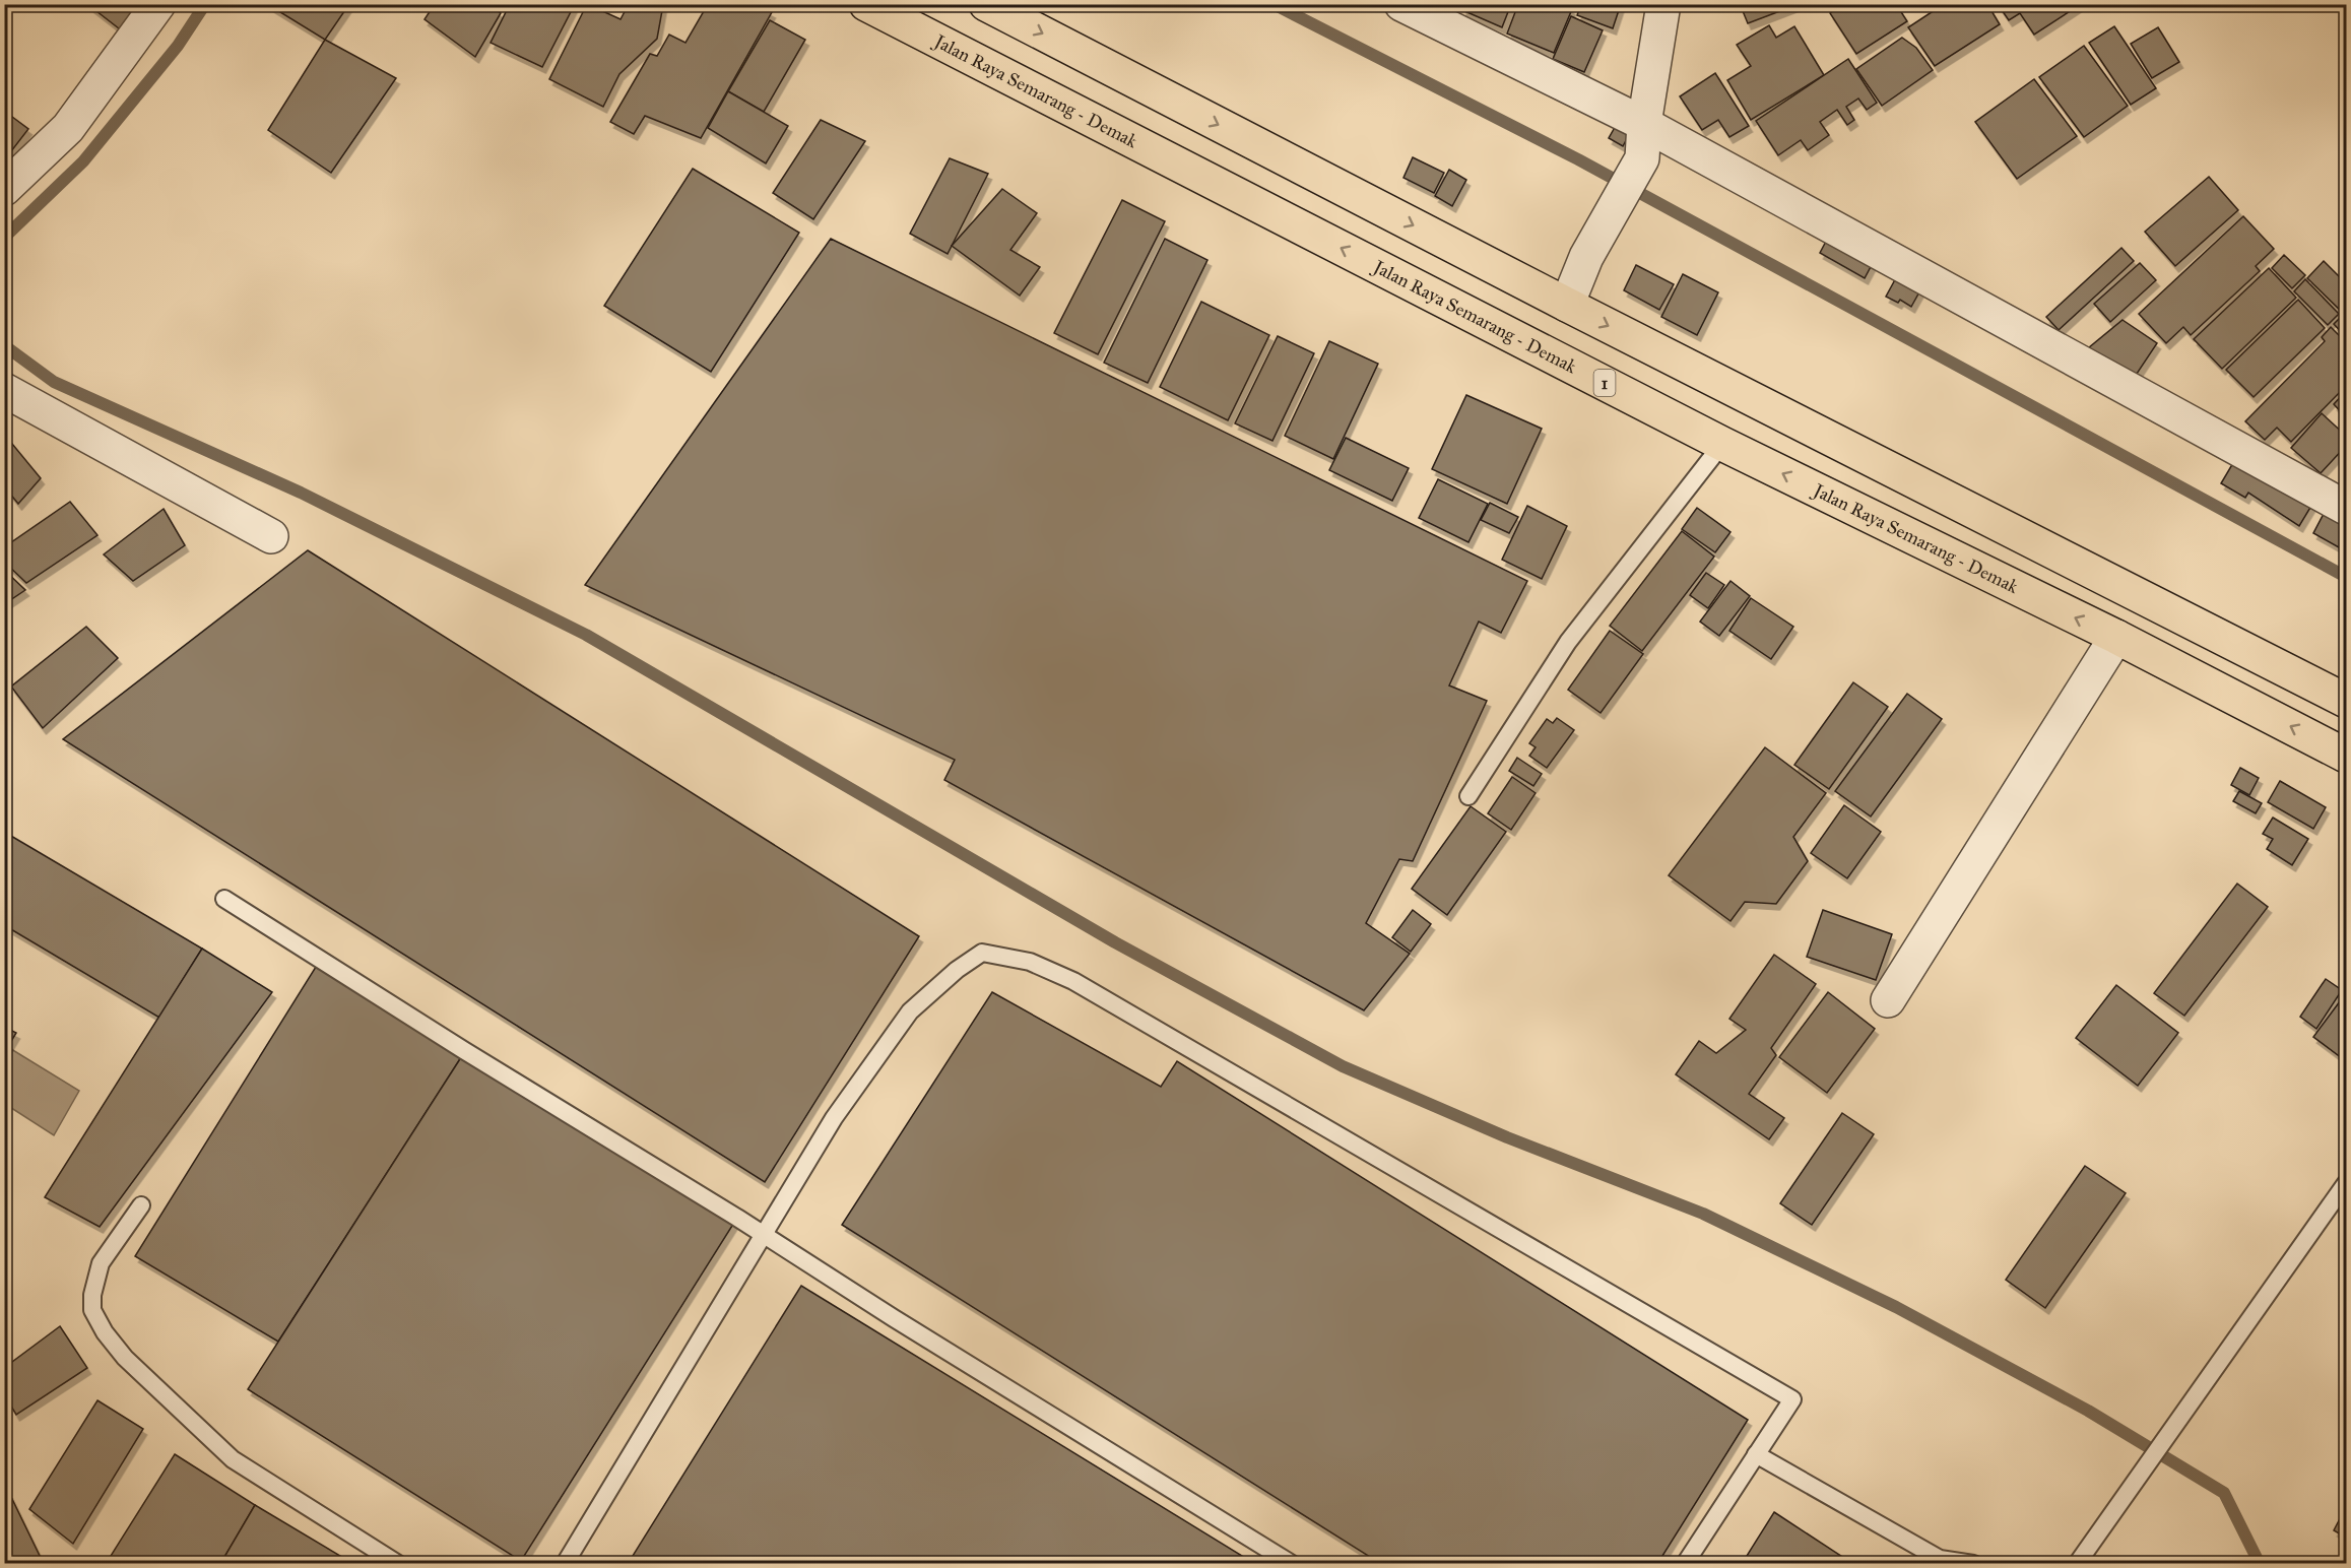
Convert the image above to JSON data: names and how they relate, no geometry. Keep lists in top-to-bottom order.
{
  "streets": {
    "highway": ["Jalan Raya Semarang - Demak", "1"]
  }
}
